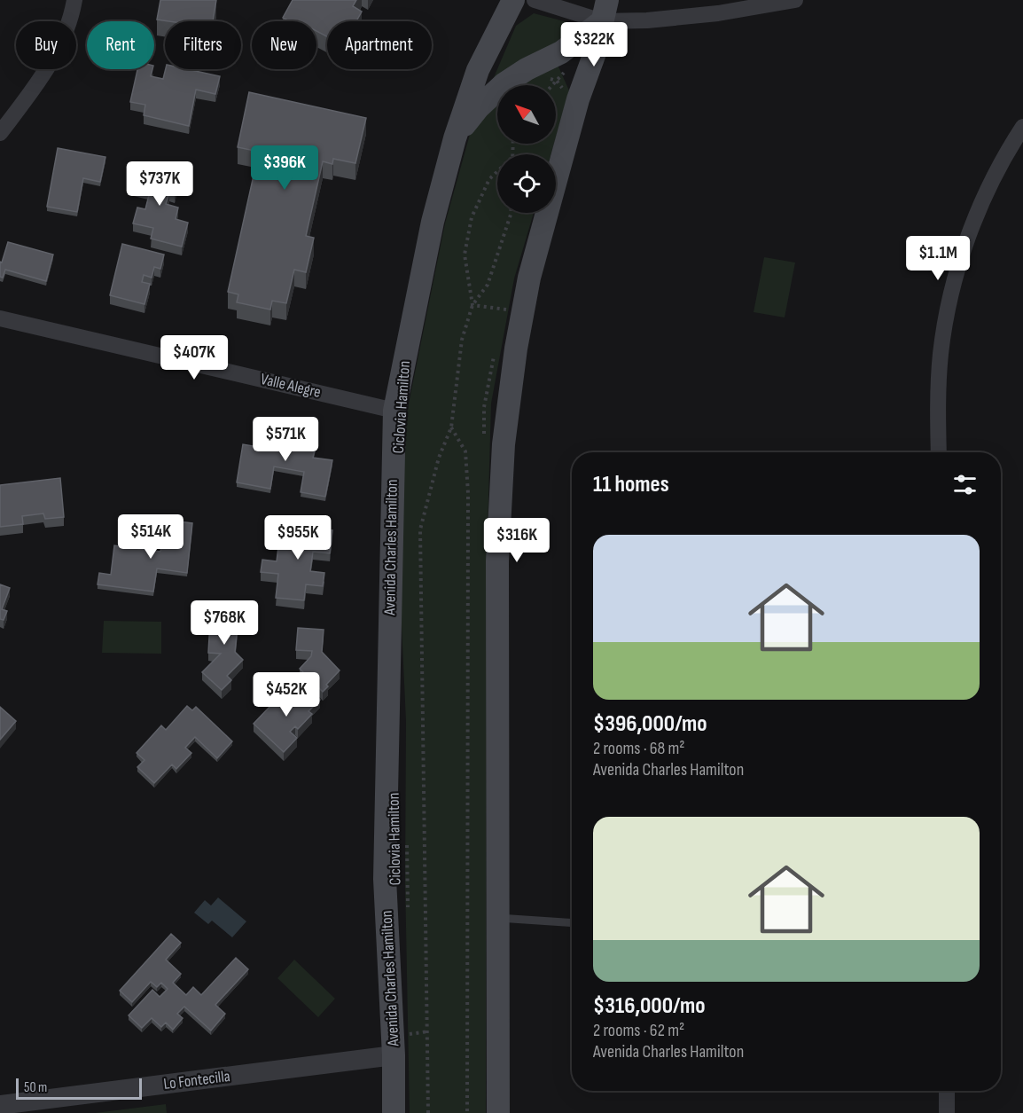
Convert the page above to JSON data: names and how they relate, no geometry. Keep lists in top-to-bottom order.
{
  "streets": {
    "main road": ["Avenida Charles Hamilton"],
    "street": ["Valle Alegre", "Lo Fontecilla"],
    "path": ["Ciclovia Hamilton"]
  },
  "crossings": [
    ["Valle Alegre", "Avenida Charles Hamilton"],
    ["Avenida Charles Hamilton", "Lo Fontecilla"]
  ],
  "scale_bar": "50 m",
  "north": "top left",
  "page": {
    "chip": [
      "Buy",
      "Rent",
      "Filters",
      "New",
      "Apartment"
    ],
    "price": [
      "$322K",
      "$396K",
      "$737K",
      "$1.1M",
      "$407K",
      "$571K",
      "$514K",
      "$955K",
      "$316K",
      "$768K",
      "$452K"
    ],
    "heading": "11 homes",
    "list": [
      {
        "name": "$396,000/mo",
        "note": "2 rooms · 68 m² · Avenida Charles Hamilton"
      },
      {
        "name": "$316,000/mo",
        "note": "2 rooms · 62 m² · Avenida Charles Hamilton"
      }
    ],
    "scale": "50 m"
  }
}
